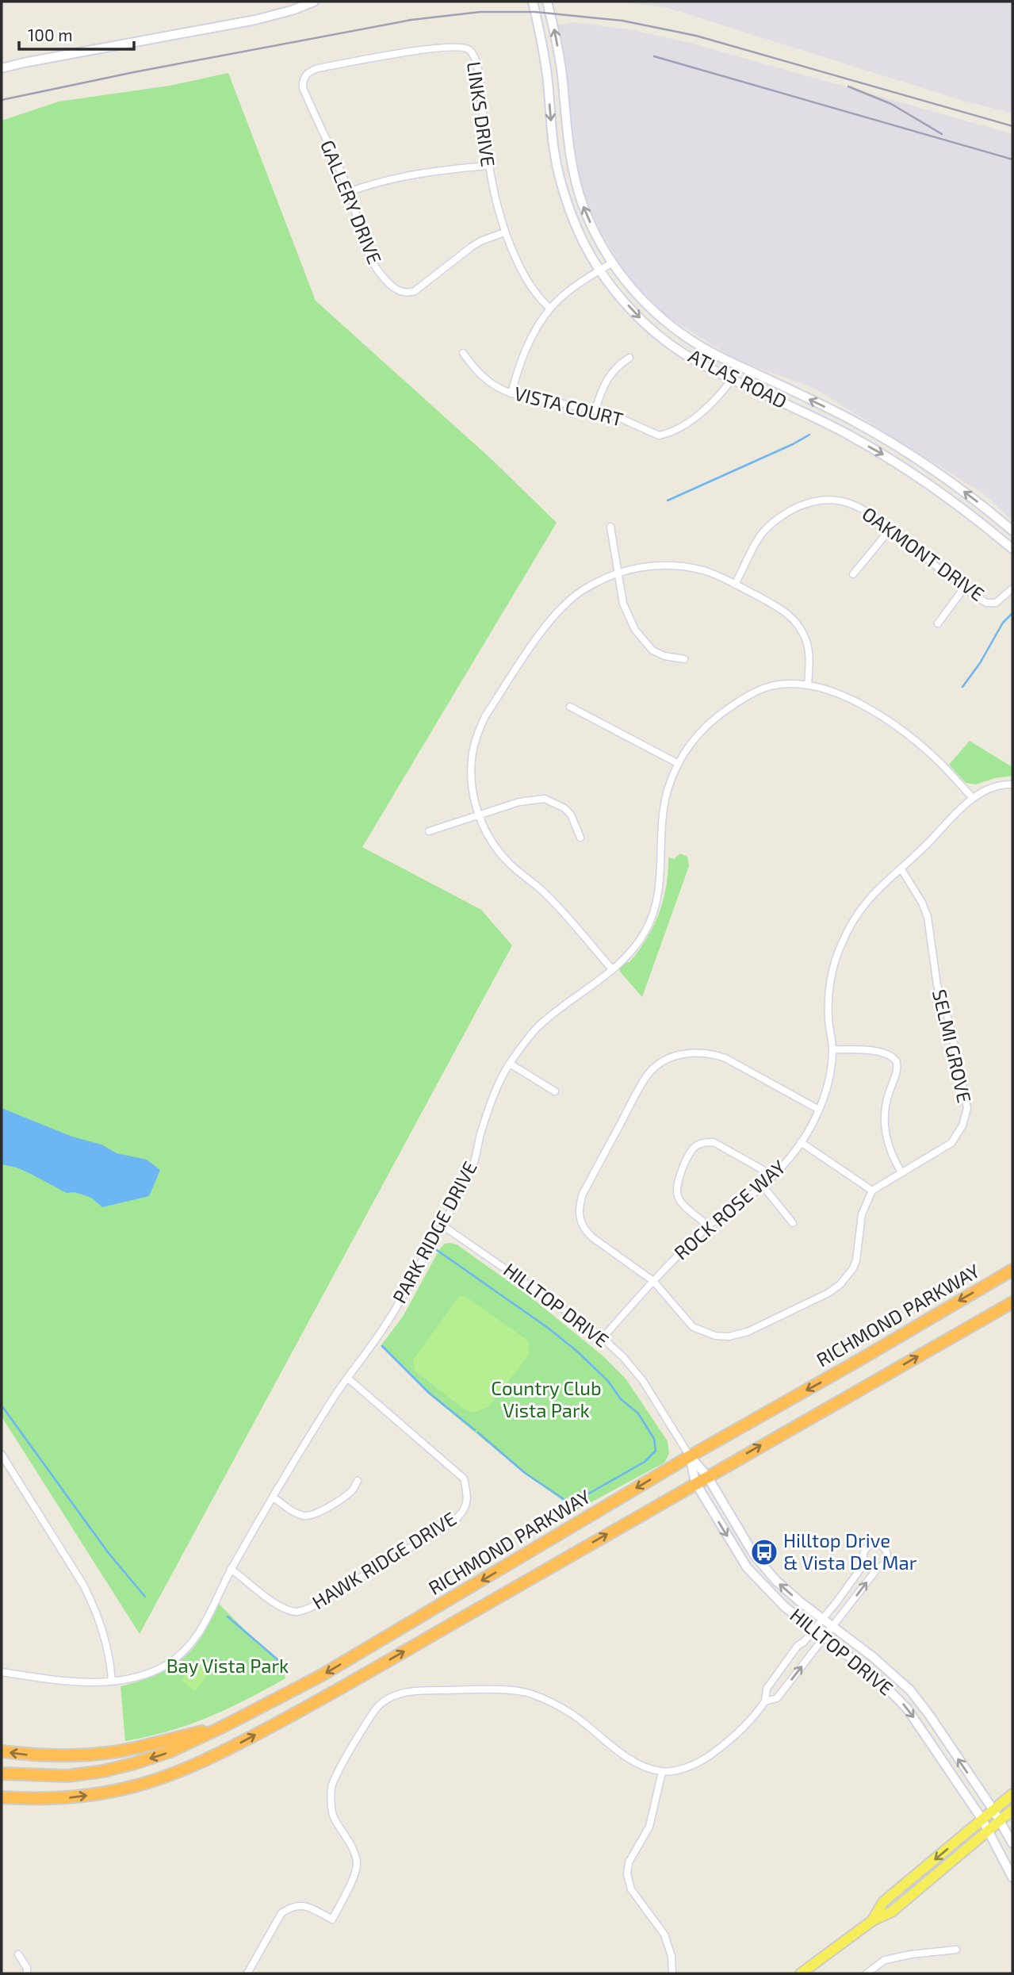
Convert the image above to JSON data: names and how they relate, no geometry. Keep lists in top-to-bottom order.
{
  "streets": {
    "highway": ["RICHMOND PARKWAY"],
    "street": [
      "LINKS DRIVE",
      "GALLERY DRIVE",
      "ATLAS ROAD",
      "VISTA COURT",
      "OAKMONT DRIVE",
      "SELMI GROVE",
      "ROCK ROSE WAY",
      "PARK RIDGE DRIVE",
      "HILLTOP DRIVE",
      "HAWK RIDGE DRIVE"
    ]
  },
  "crossings": [
    ["LINKS DRIVE", "GALLERY DRIVE"],
    ["ATLAS ROAD", "VISTA COURT"],
    ["SELMI GROVE", "ROCK ROSE WAY"],
    ["ROCK ROSE WAY", "PARK RIDGE DRIVE"],
    ["ROCK ROSE WAY", "HILLTOP DRIVE"],
    ["PARK RIDGE DRIVE", "HILLTOP DRIVE"],
    ["PARK RIDGE DRIVE", "HAWK RIDGE DRIVE"],
    ["HILLTOP DRIVE", "RICHMOND PARKWAY"]
  ],
  "parks": ["Country Club Vista Park", "Bay Vista Park"],
  "places": {
    "bus stop": ["Hilltop Drive & Vista Del Mar"]
  },
  "scale_bar": "100 m"
}
